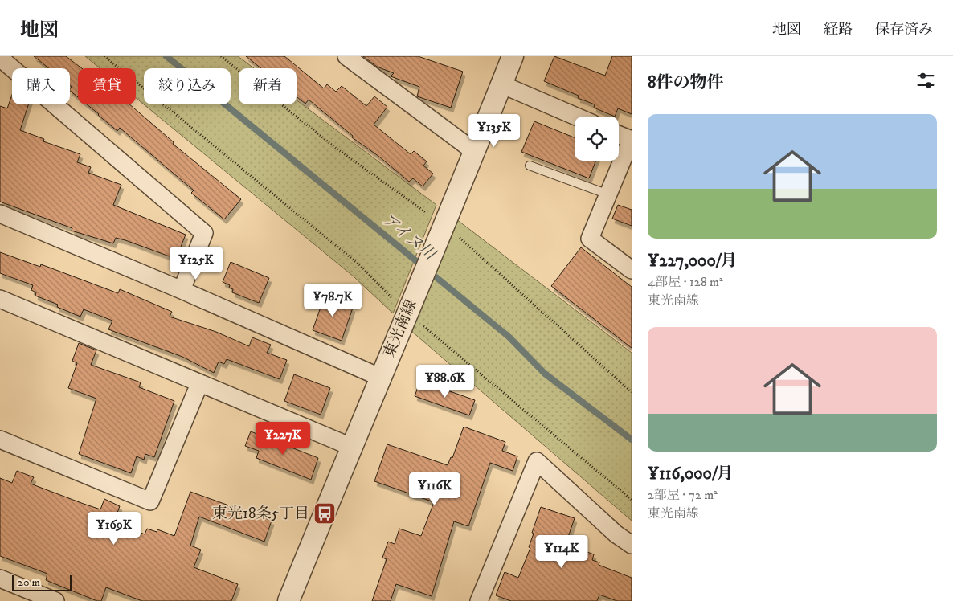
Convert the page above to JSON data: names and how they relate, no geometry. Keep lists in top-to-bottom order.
{
  "streets": {
    "street": ["東光南線"]
  },
  "water": ["アイヌ川"],
  "places": {
    "bus stop": ["東光18条5丁目"]
  },
  "scale_bar": "20 m",
  "page": {
    "header": "地図",
    "nav": ["地図", "経路", "保存済み"],
    "heading": "8件の物件",
    "chip": [
      "購入",
      "賃貸",
      "絞り込み",
      "新着"
    ],
    "list": [
      {
        "name": "¥227,000/月",
        "note": "4部屋 · 128 m² · 東光南線"
      },
      {
        "name": "¥116,000/月",
        "note": "2部屋 · 72 m² · 東光南線"
      }
    ],
    "price": [
      "¥135K",
      "¥125K",
      "¥78.7K",
      "¥88.6K",
      "¥227K",
      "¥116K",
      "¥169K",
      "¥114K"
    ],
    "scale": "20 m"
  }
}
